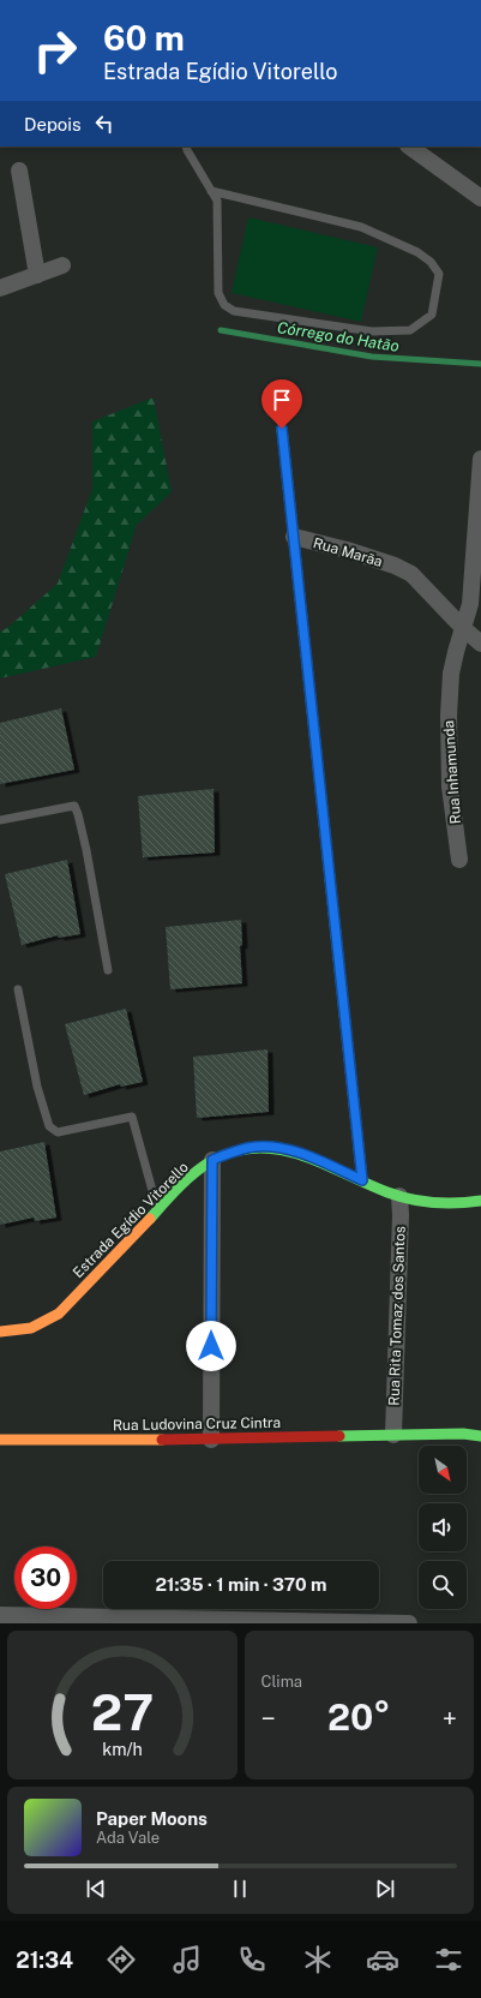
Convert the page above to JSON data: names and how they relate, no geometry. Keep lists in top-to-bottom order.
{
  "streets": {
    "street": [
      "Rua Marãa",
      "Rua Inhamunda",
      "Estrada Egídio Vitorello",
      "Rua Rita Tomaz dos Santos",
      "Rua Ludovina Cruz Cintra"
    ]
  },
  "crossings": [
    ["Rua Marãa", "Rua Inhamunda"],
    ["Estrada Egídio Vitorello", "Rua Rita Tomaz dos Santos"],
    ["Rua Rita Tomaz dos Santos", "Rua Ludovina Cruz Cintra"]
  ],
  "water": ["Córrego do Hatão"],
  "north": "bottom right",
  "page": {
    "turn": ["60 m", "Estrada Egídio Vitorello"],
    "then": "Depois",
    "limit": "30",
    "trip": "21:35 · 1 min · 370 m",
    "tile": "Clima",
    "heat": ["−", "20°", "+"],
    "song": ["Paper Moons", "Ada Vale"],
    "tabs": "21:34",
    "gauge": ["27", "km/h"]
  }
}
